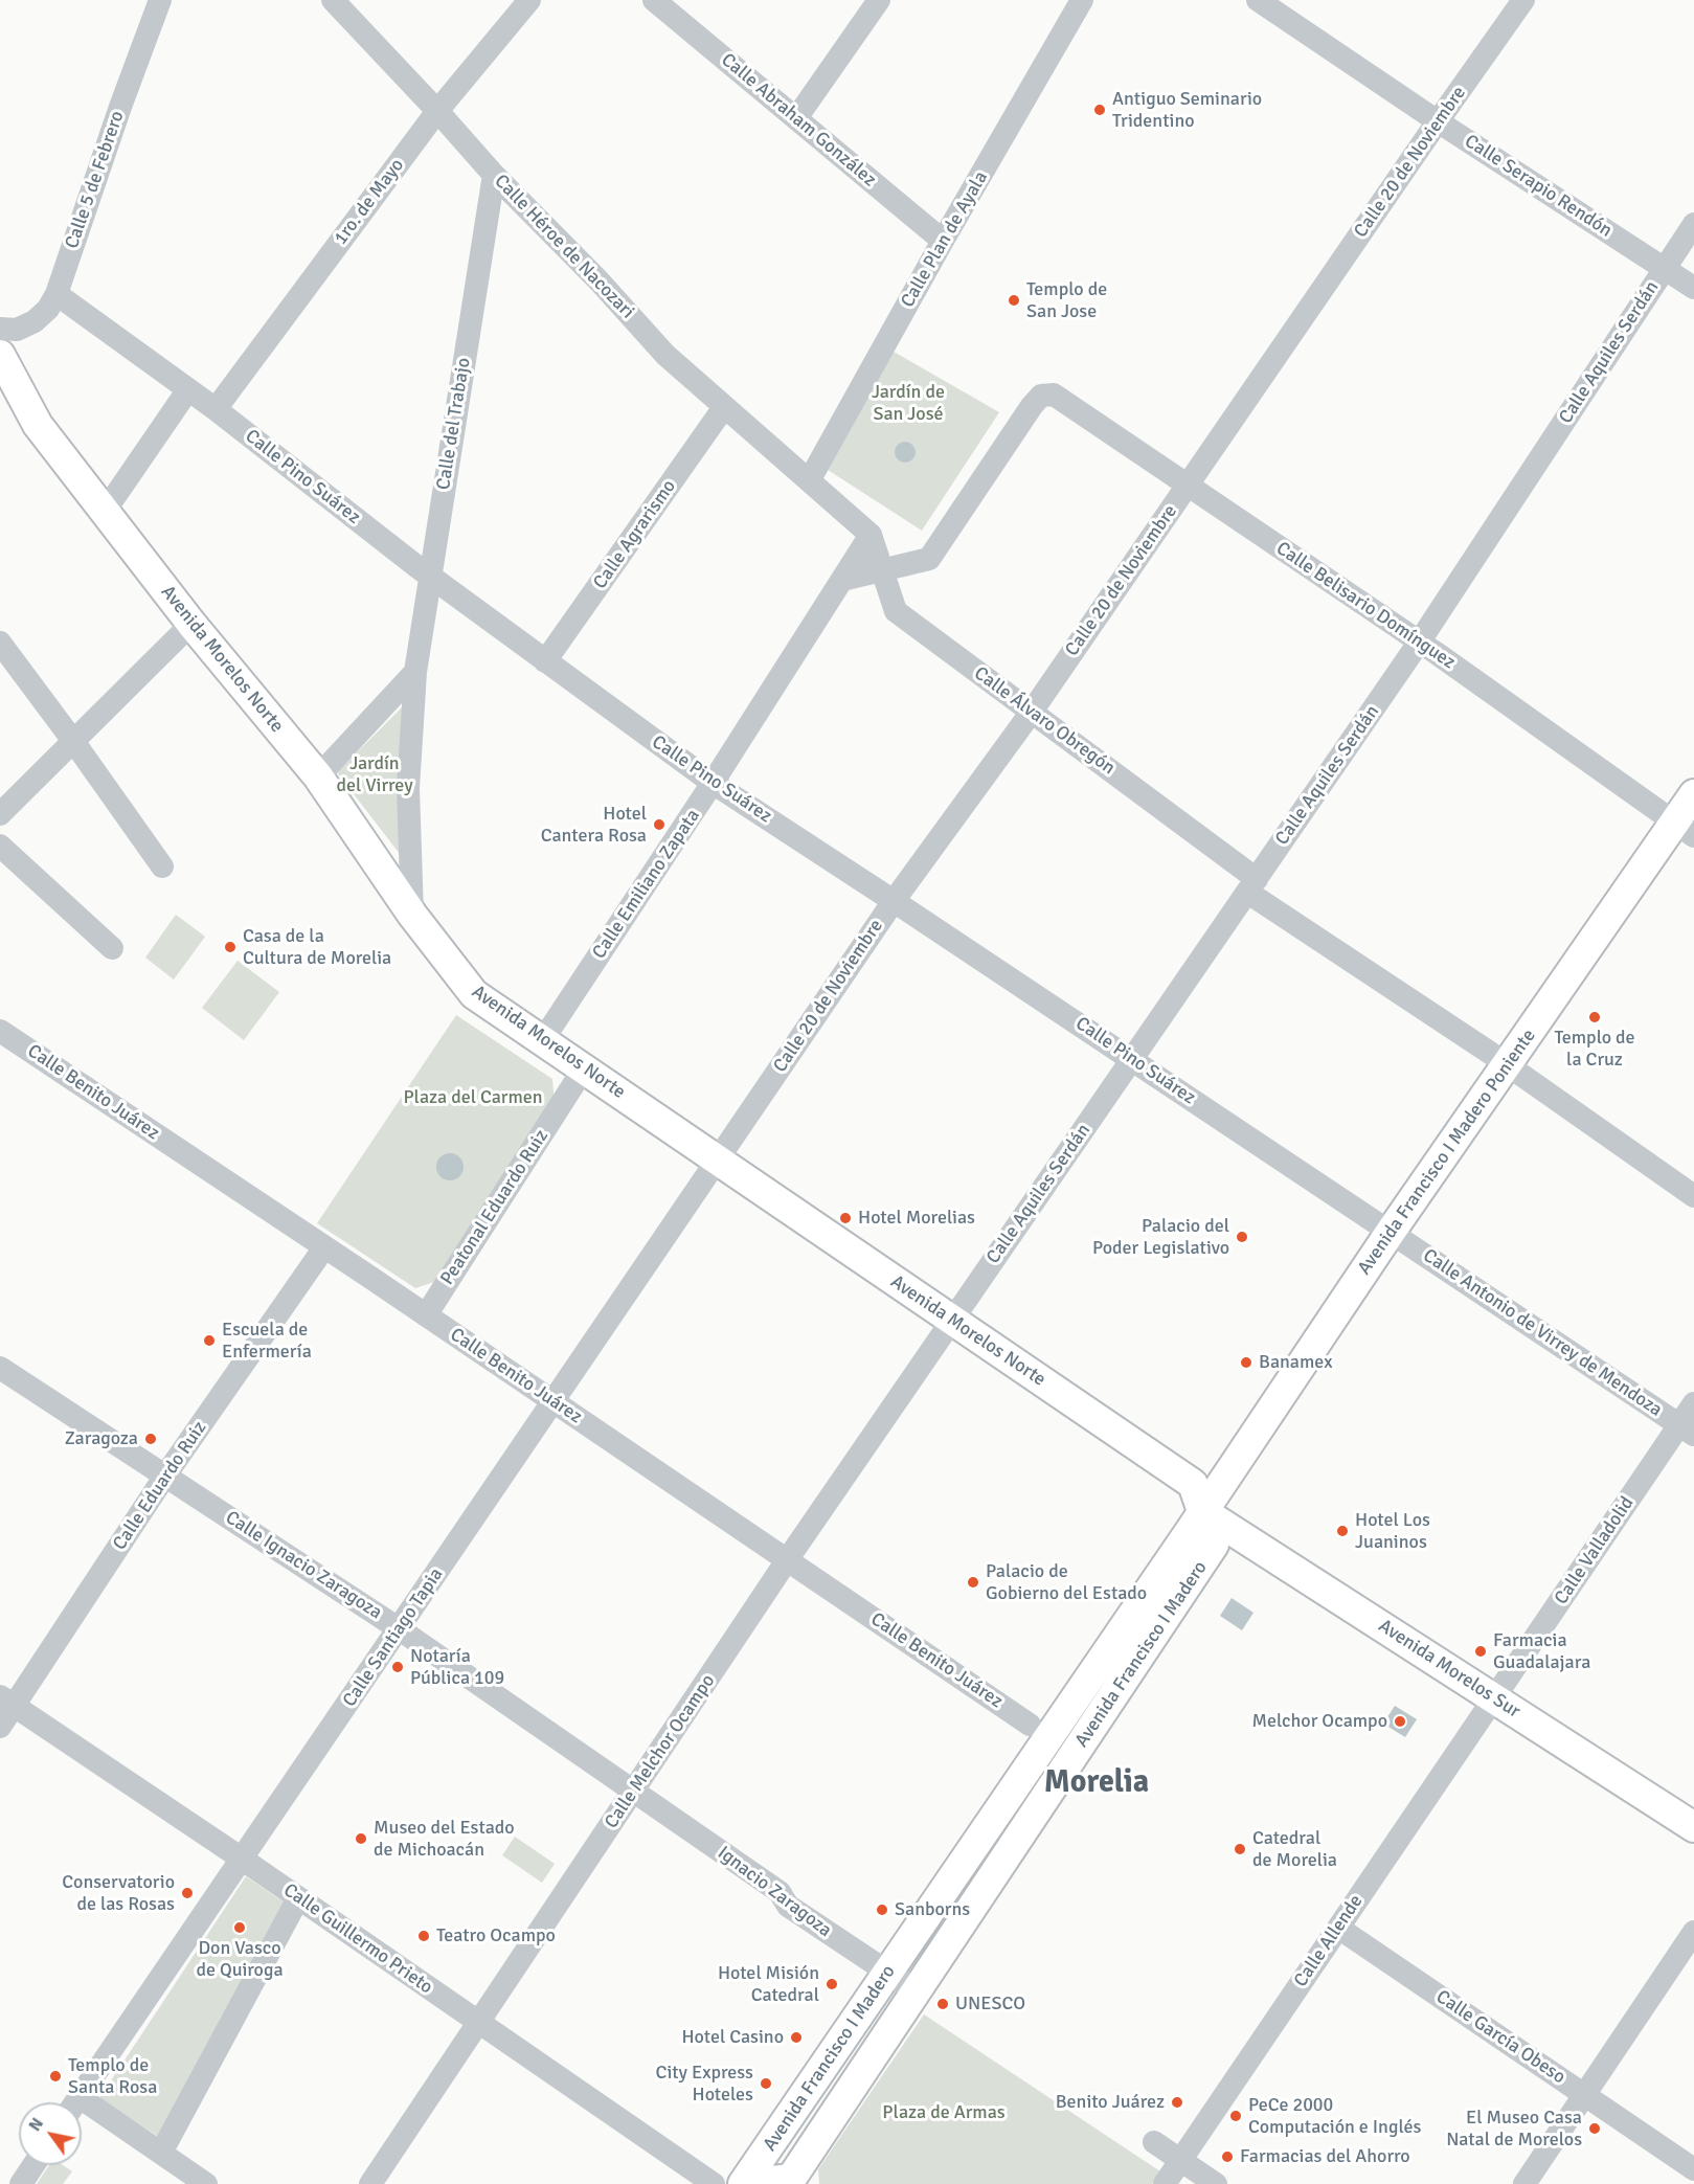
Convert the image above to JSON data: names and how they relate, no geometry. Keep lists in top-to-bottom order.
{
  "streets": {
    "main road": [
      "Avenida Morelos Norte",
      "Avenida Francisco I Madero Poniente",
      "Avenida Francisco I Madero",
      "Avenida Morelos Sur"
    ],
    "street": [
      "Calle Abraham González",
      "Calle 20 de Noviembre",
      "Calle 5 de Febrero",
      "Calle Serapio Rendón",
      "1ro. de Mayo",
      "Calle Plan de Ayala",
      "Calle Héroe de Nacozari",
      "Calle Aquiles Serdán",
      "Calle del Trabajo",
      "Calle Pino Suárez",
      "Calle Agrarismo",
      "Calle Belisario Domínguez",
      "Calle Álvaro Obregón",
      "Calle Emiliano Zapata",
      "Calle Benito Juárez",
      "Peatonal Eduardo Ruiz",
      "Calle Antonio de Virrey de Mendoza",
      "Calle Eduardo Ruiz",
      "Calle Valladolid",
      "Calle Ignacio Zaragoza",
      "Calle Santiago Tapia",
      "Calle Melchor Ocampo",
      "Ignacio Zaragoza",
      "Calle Guillermo Prieto",
      "Calle Allende",
      "Calle García Obeso"
    ]
  },
  "crossings": [
    ["Calle Abraham González", "Calle Plan de Ayala"],
    ["Calle 20 de Noviembre", "Calle Serapio Rendón"],
    ["Calle 20 de Noviembre", "Calle Pino Suárez"],
    ["Calle 20 de Noviembre", "Calle Belisario Domínguez"],
    ["Calle 20 de Noviembre", "Avenida Morelos Norte"],
    ["Calle 20 de Noviembre", "Calle Álvaro Obregón"],
    ["Calle 20 de Noviembre", "Calle Santiago Tapia"],
    ["Calle 5 de Febrero", "Calle Pino Suárez"],
    ["Calle Serapio Rendón", "Calle Aquiles Serdán"],
    ["1ro. de Mayo", "Calle Héroe de Nacozari"],
    ["1ro. de Mayo", "Calle Pino Suárez"],
    ["Calle Plan de Ayala", "Calle Héroe de Nacozari"],
    ["Calle Héroe de Nacozari", "Calle del Trabajo"],
    ["Calle Héroe de Nacozari", "Calle Agrarismo"],
    ["Calle Héroe de Nacozari", "Calle Álvaro Obregón"],
    ["Calle Héroe de Nacozari", "Calle Emiliano Zapata"],
    ["Calle Aquiles Serdán", "Calle Pino Suárez"],
    ["Calle Aquiles Serdán", "Calle Belisario Domínguez"],
    ["Calle Aquiles Serdán", "Avenida Morelos Norte"],
    ["Calle Aquiles Serdán", "Calle Álvaro Obregón"],
    ["Calle Aquiles Serdán", "Calle Melchor Ocampo"],
    ["Calle del Trabajo", "Calle Pino Suárez"],
    ["Calle del Trabajo", "Avenida Morelos Norte"],
    ["Calle Pino Suárez", "Calle Agrarismo"],
    ["Calle Pino Suárez", "Calle Emiliano Zapata"],
    ["Calle Pino Suárez", "Avenida Francisco I Madero Poniente"],
    ["Calle Pino Suárez", "Calle Antonio de Virrey de Mendoza"],
    ["Calle Belisario Domínguez", "Calle Álvaro Obregón"],
    ["Calle Belisario Domínguez", "Avenida Francisco I Madero Poniente"],
    ["Avenida Morelos Norte", "Calle Emiliano Zapata"],
    ["Avenida Morelos Norte", "Avenida Francisco I Madero Poniente"],
    ["Avenida Morelos Norte", "Peatonal Eduardo Ruiz"],
    ["Avenida Morelos Norte", "Calle Santiago Tapia"],
    ["Avenida Morelos Norte", "Avenida Francisco I Madero"],
    ["Avenida Morelos Norte", "Avenida Morelos Sur"],
    ["Avenida Morelos Norte", "Calle Melchor Ocampo"],
    ["Calle Álvaro Obregón", "Calle Emiliano Zapata"],
    ["Calle Álvaro Obregón", "Avenida Francisco I Madero Poniente"],
    ["Calle Benito Juárez", "Peatonal Eduardo Ruiz"],
    ["Calle Benito Juárez", "Calle Eduardo Ruiz"],
    ["Calle Benito Juárez", "Calle Santiago Tapia"],
    ["Calle Benito Juárez", "Calle Melchor Ocampo"],
    ["Avenida Francisco I Madero Poniente", "Calle Antonio de Virrey de Mendoza"],
    ["Avenida Francisco I Madero Poniente", "Avenida Francisco I Madero"],
    ["Avenida Francisco I Madero Poniente", "Avenida Morelos Sur"],
    ["Calle Antonio de Virrey de Mendoza", "Calle Valladolid"],
    ["Calle Eduardo Ruiz", "Calle Ignacio Zaragoza"],
    ["Calle Eduardo Ruiz", "Calle Guillermo Prieto"],
    ["Calle Valladolid", "Avenida Morelos Sur"],
    ["Calle Valladolid", "Calle Allende"],
    ["Calle Ignacio Zaragoza", "Calle Santiago Tapia"],
    ["Calle Ignacio Zaragoza", "Calle Melchor Ocampo"],
    ["Calle Ignacio Zaragoza", "Ignacio Zaragoza"],
    ["Calle Santiago Tapia", "Calle Guillermo Prieto"],
    ["Avenida Francisco I Madero", "Avenida Morelos Sur"],
    ["Avenida Francisco I Madero", "Ignacio Zaragoza"],
    ["Avenida Morelos Sur", "Calle Allende"],
    ["Calle Melchor Ocampo", "Ignacio Zaragoza"],
    ["Calle Melchor Ocampo", "Calle Guillermo Prieto"],
    ["Calle Allende", "Calle García Obeso"]
  ],
  "districts": ["Morelia"],
  "parks": [
    "Jardín de San José",
    "Jardín del Virrey",
    "Plaza del Carmen",
    "Plaza de Armas"
  ],
  "places": [
    "Antiguo Seminario Tridentino",
    "Templo de San Jose",
    "Hotel Cantera Rosa",
    "Casa de la Cultura de Morelia",
    "Templo de la Cruz",
    "Hotel Morelias",
    "Palacio del Poder Legislativo",
    "Escuela de Enfermería",
    "Banamex",
    "Zaragoza",
    "Hotel Los Juaninos",
    "Palacio de Gobierno del Estado",
    "Farmacia Guadalajara",
    "Notaría Pública 109",
    "Melchor Ocampo",
    "Museo del Estado de Michoacán",
    "Catedral de Morelia",
    "Conservatorio de las Rosas",
    "Sanborns",
    "Don Vasco de Quiroga",
    "Teatro Ocampo",
    "Hotel Misión Catedral",
    "UNESCO",
    "Hotel Casino",
    "Templo de Santa Rosa",
    "City Express Hoteles",
    "Benito Juárez",
    "PeCe 2000 Computación e Inglés",
    "El Museo Casa Natal de Morelos",
    "Farmacias del Ahorro"
  ],
  "north": "top left"
}
